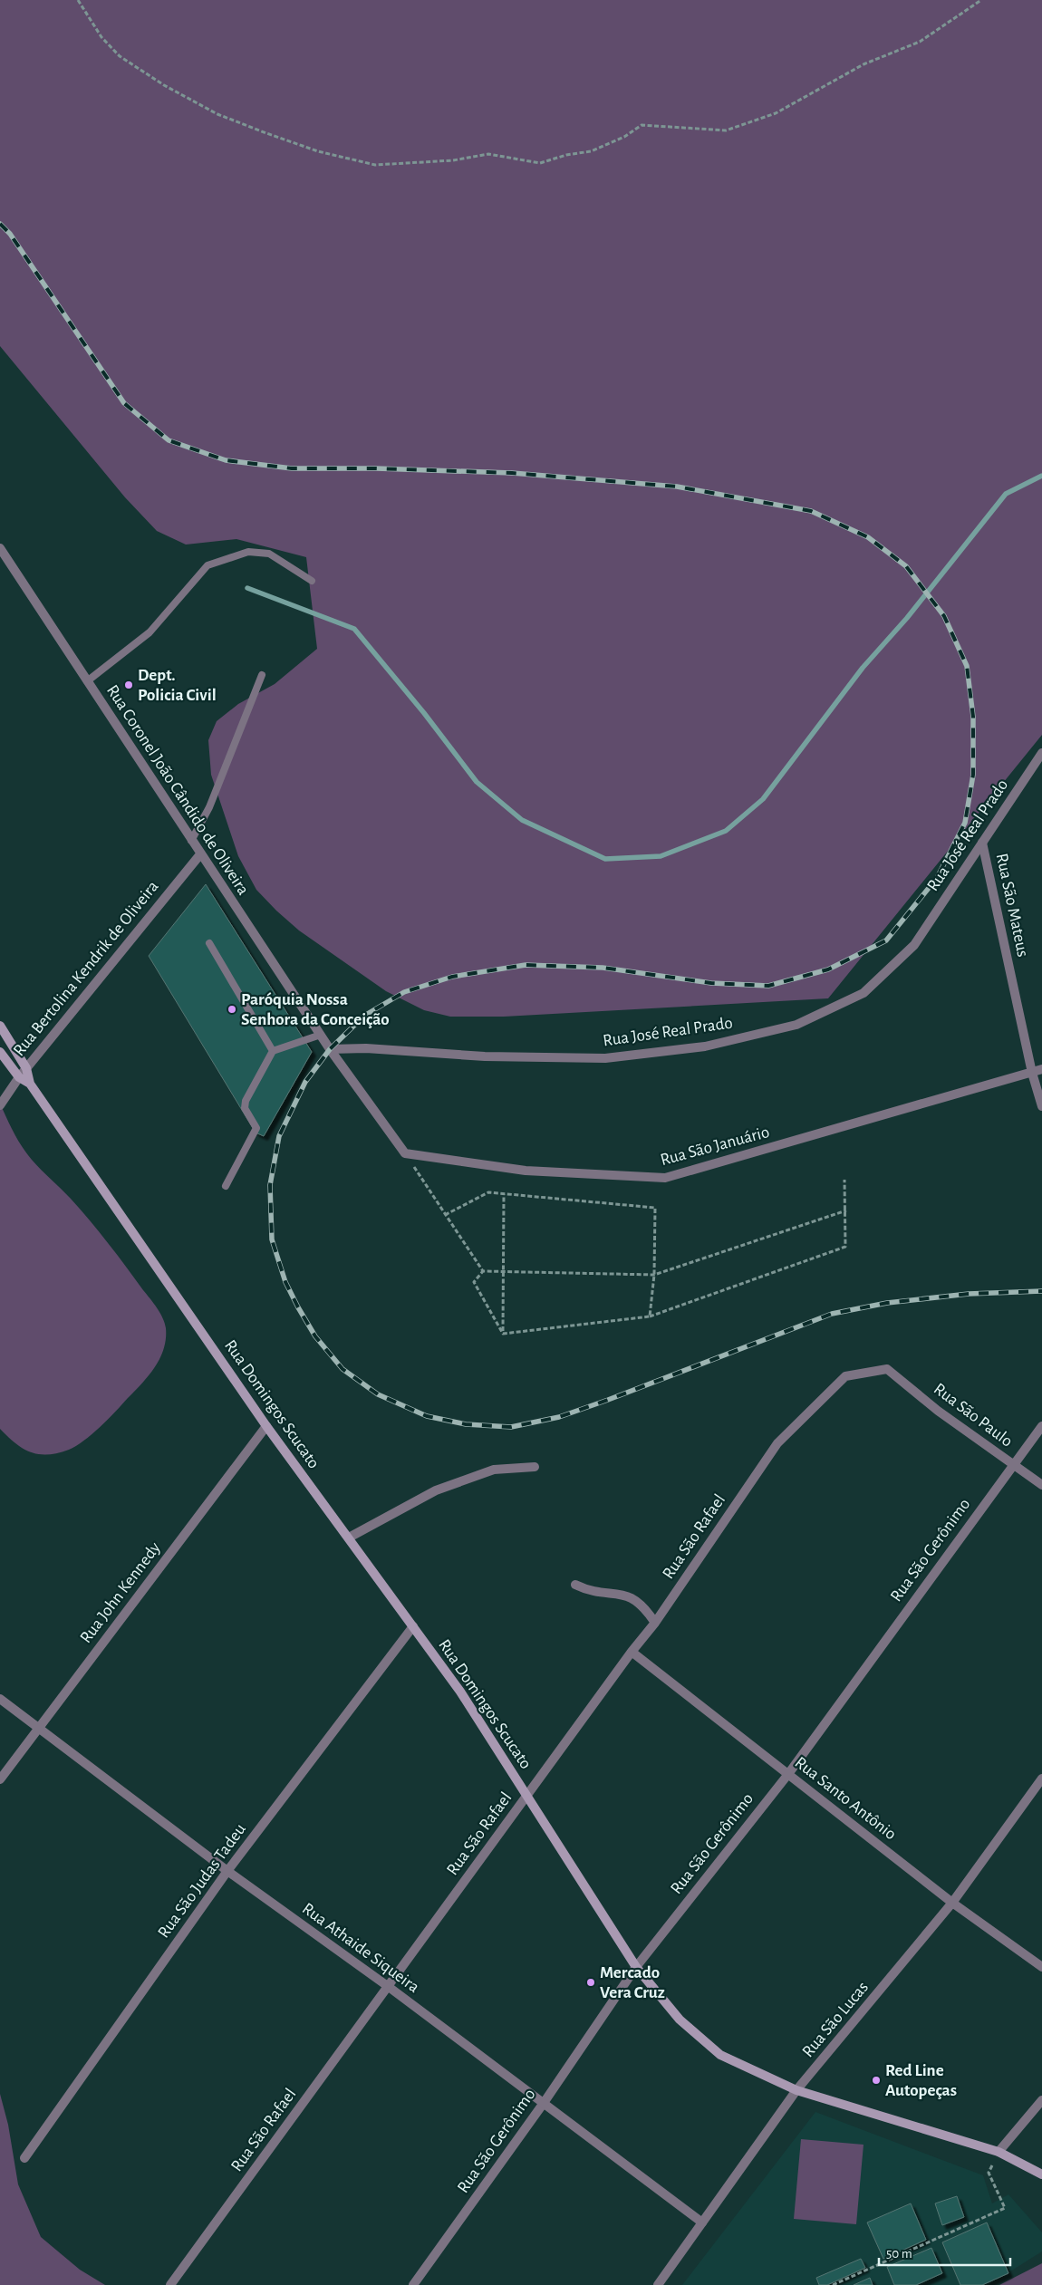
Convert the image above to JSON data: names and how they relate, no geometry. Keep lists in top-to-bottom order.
{
  "streets": {
    "main road": ["Rua Domingos Scucato"],
    "street": [
      "Rua Coronel João Cândido de Oliveira",
      "Rua José Real Prado",
      "Rua São Mateus",
      "Rua Bertolina Kendrik de Oliveira",
      "Rua São Januário",
      "Rua São Paulo",
      "Rua São Rafael",
      "Rua São Gerônimo",
      "Rua John Kennedy",
      "Rua Santo Antônio",
      "Rua São Judas Tadeu",
      "Rua Athaide Siqueira",
      "Rua São Lucas"
    ]
  },
  "crossings": [
    ["Rua Coronel João Cândido de Oliveira", "Rua José Real Prado"],
    ["Rua Coronel João Cândido de Oliveira", "Rua Bertolina Kendrik de Oliveira"],
    ["Rua José Real Prado", "Rua São Mateus"],
    ["Rua São Mateus", "Rua São Januário"],
    ["Rua Bertolina Kendrik de Oliveira", "Rua Domingos Scucato"],
    ["Rua Domingos Scucato", "Rua São Rafael"],
    ["Rua Domingos Scucato", "Rua São Gerônimo"],
    ["Rua Domingos Scucato", "Rua John Kennedy"],
    ["Rua Domingos Scucato", "Rua São Judas Tadeu"],
    ["Rua Domingos Scucato", "Rua São Lucas"],
    ["Rua São Paulo", "Rua São Rafael"],
    ["Rua São Paulo", "Rua São Gerônimo"],
    ["Rua São Rafael", "Rua Santo Antônio"],
    ["Rua São Rafael", "Rua Athaide Siqueira"],
    ["Rua São Gerônimo", "Rua Santo Antônio"],
    ["Rua São Gerônimo", "Rua Athaide Siqueira"],
    ["Rua John Kennedy", "Rua Athaide Siqueira"],
    ["Rua Santo Antônio", "Rua São Lucas"],
    ["Rua São Judas Tadeu", "Rua Athaide Siqueira"],
    ["Rua Athaide Siqueira", "Rua São Lucas"]
  ],
  "places": [
    "Dept. Policia Civil",
    "Paróquia Nossa Senhora da Conceição",
    "Mercado Vera Cruz",
    "Red Line Autopeças"
  ],
  "scale_bar": "50 m"
}
